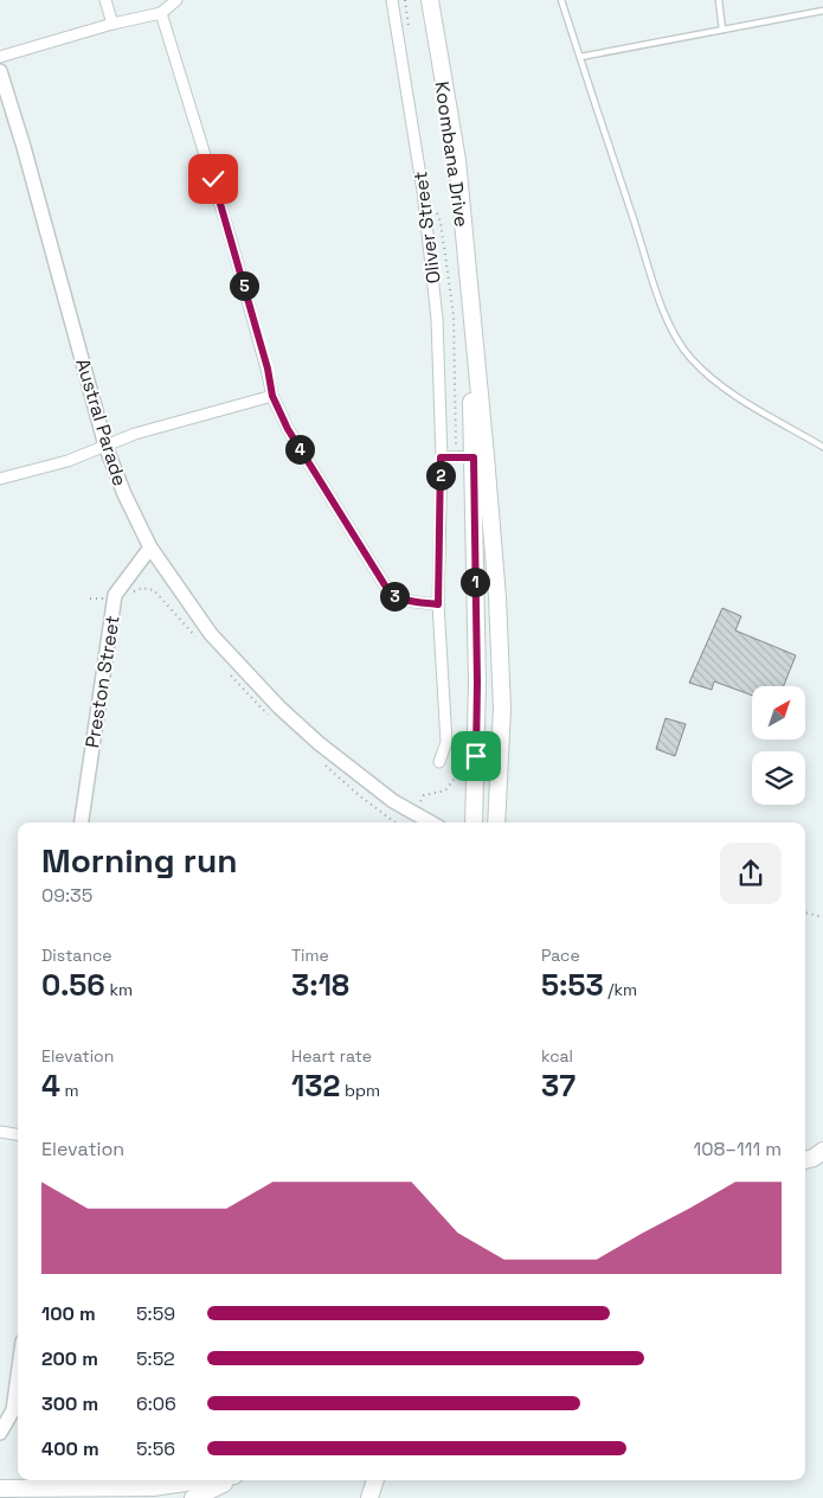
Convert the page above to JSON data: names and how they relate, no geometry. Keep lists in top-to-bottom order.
{
  "streets": {
    "main road": ["Koombana Drive"],
    "street": ["Oliver Street", "Austral Parade", "Preston Street"]
  },
  "crossings": [
    ["Austral Parade", "Preston Street"]
  ],
  "north": "top right",
  "page": {
    "pins": [
      "5",
      "4",
      "2",
      "1",
      "3"
    ],
    "heading": ["Morning run", "09:35"],
    "stats": [
      ["Distance", "0.56 km"],
      ["Time", "3:18"],
      ["Pace", "5:53 /km"],
      ["Elevation", "4 m"],
      ["Heart rate", "132 bpm"],
      ["kcal", "37"]
    ],
    "chart": ["Elevation", "108–111 m"],
    "list": [
      {
        "name": "100 m",
        "note": "5:59"
      },
      {
        "name": "200 m",
        "note": "5:52"
      },
      {
        "name": "300 m",
        "note": "6:06"
      },
      {
        "name": "400 m",
        "note": "5:56"
      }
    ]
  }
}
